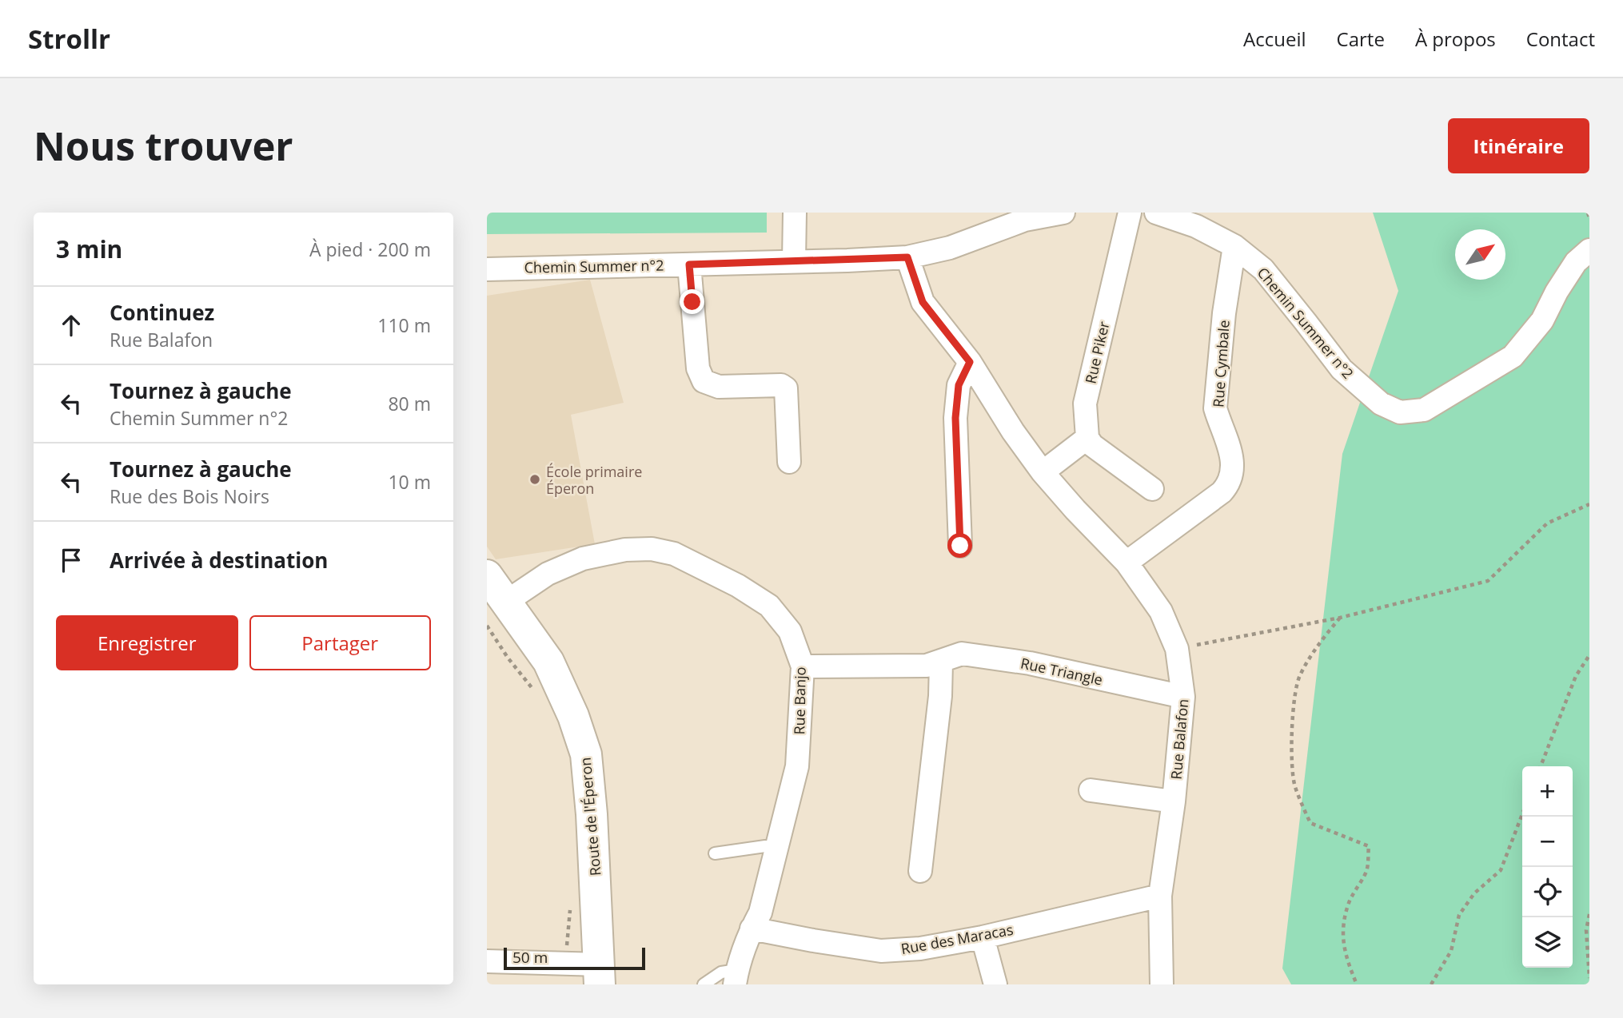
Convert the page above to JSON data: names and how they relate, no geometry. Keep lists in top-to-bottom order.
{
  "streets": {
    "main road": ["Route de l'Éperon"],
    "street": [
      "Chemin Summer n°2",
      "Rue Piker",
      "Rue Cymbale",
      "Rue Triangle",
      "Rue Banjo",
      "Rue Balafon",
      "Rue des Maracas"
    ]
  },
  "crossings": [
    ["Chemin Summer n°2", "Rue Cymbale"],
    ["Chemin Summer n°2", "Rue Balafon"],
    ["Rue Cymbale", "Rue Balafon"],
    ["Rue Triangle", "Rue Banjo"],
    ["Rue Triangle", "Rue Balafon"],
    ["Rue Banjo", "Route de l'Éperon"],
    ["Rue Banjo", "Rue des Maracas"],
    ["Rue Balafon", "Rue des Maracas"]
  ],
  "places": ["École primaire Éperon"],
  "scale_bar": "50 m",
  "north": "top right",
  "page": {
    "header": "Strollr",
    "nav": [
      "Accueil",
      "Carte",
      "À propos",
      "Contact"
    ],
    "buttons": [
      "Itinéraire",
      ["Enregistrer", "Partager"]
    ],
    "title": "Nous trouver",
    "heading": ["3 min", "À pied · 200 m"],
    "list": [
      ["Continuez", "Rue Balafon", "110 m"],
      ["Tournez à gauche", "Chemin Summer n°2", "80 m"],
      ["Tournez à gauche", "Rue des Bois Noirs", "10 m"],
      "Arrivée à destination"
    ],
    "map_buttons": ["+", "−"],
    "scale": "50 m"
  }
}
